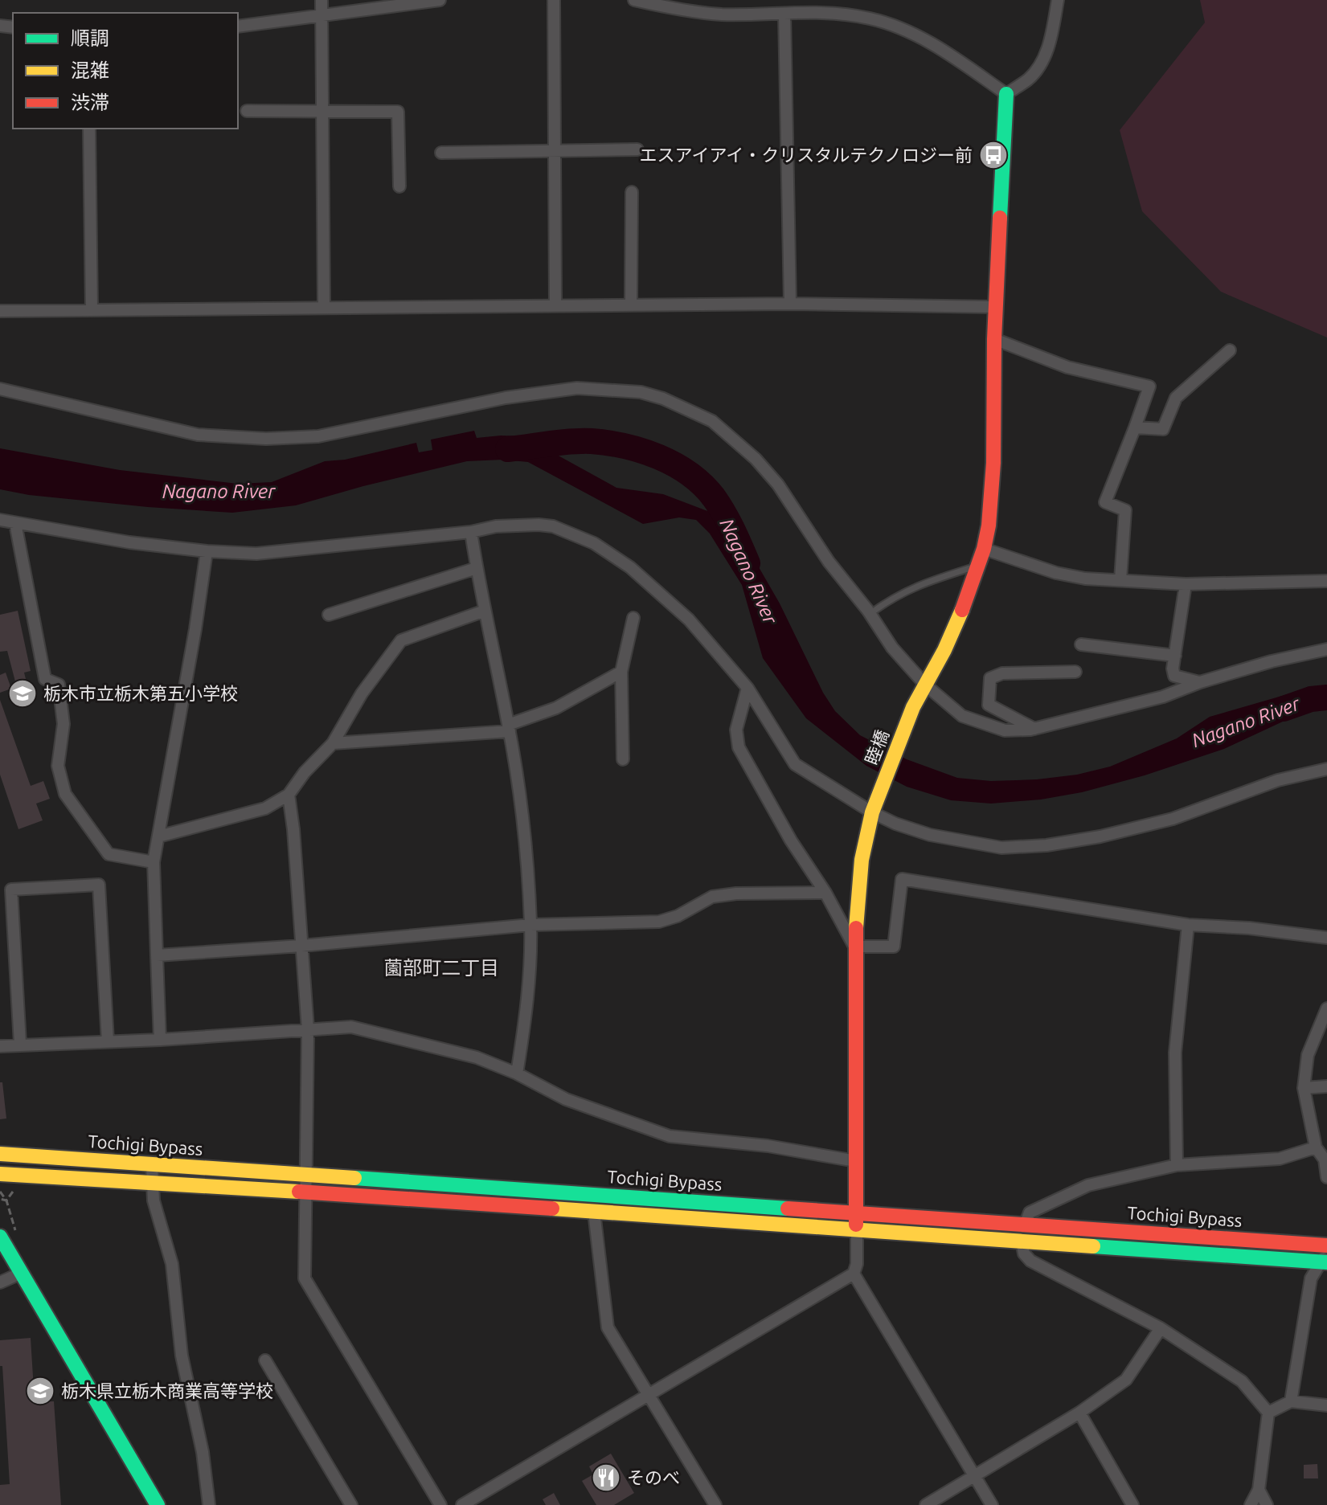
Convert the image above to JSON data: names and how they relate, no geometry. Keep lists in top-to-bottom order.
{
  "streets": {
    "main road": ["睦橋", "Tochigi Bypass"]
  },
  "crossings": [
    ["睦橋", "Tochigi Bypass"]
  ],
  "districts": ["薗部町二丁目"],
  "water": ["Nagano River"],
  "places": {
    "bus stop": ["エスアイアイ・クリスタルテクノロジー前"],
    "school or university": ["栃木市立栃木第五小学校", "栃木県立栃木商業高等学校"],
    "restaurant": ["そのべ"]
  },
  "legend": ["順調", "混雑", "渋滞"]
}
